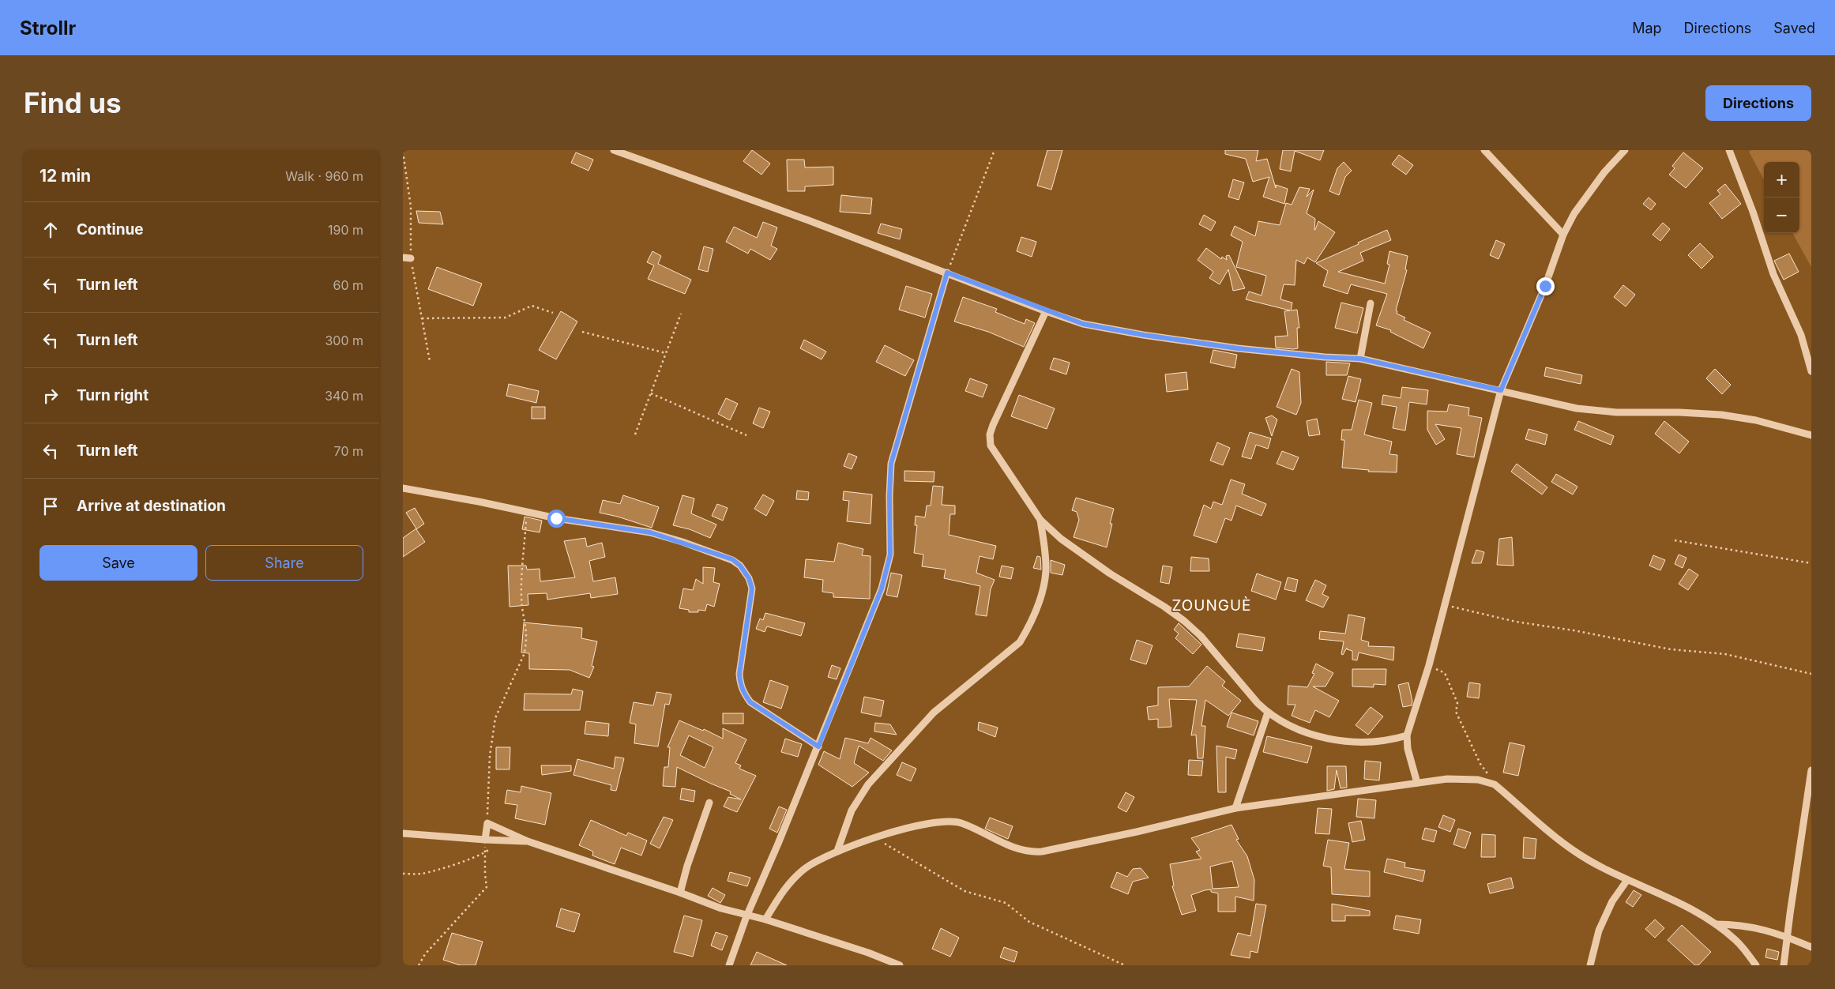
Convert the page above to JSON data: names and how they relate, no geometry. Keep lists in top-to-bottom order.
{
  "districts": ["ZOUNGUÈ"],
  "page": {
    "header": "Strollr",
    "nav": ["Map", "Directions", "Saved"],
    "buttons": [
      "Directions",
      ["Save", "Share"]
    ],
    "title": "Find us",
    "heading": ["12 min", "Walk · 960 m"],
    "map_buttons": ["+", "−"],
    "list": [
      ["Continue", "190 m"],
      ["Turn left", "60 m"],
      ["Turn left", "300 m"],
      ["Turn right", "340 m"],
      ["Turn left", "70 m"],
      "Arrive at destination"
    ]
  }
}
